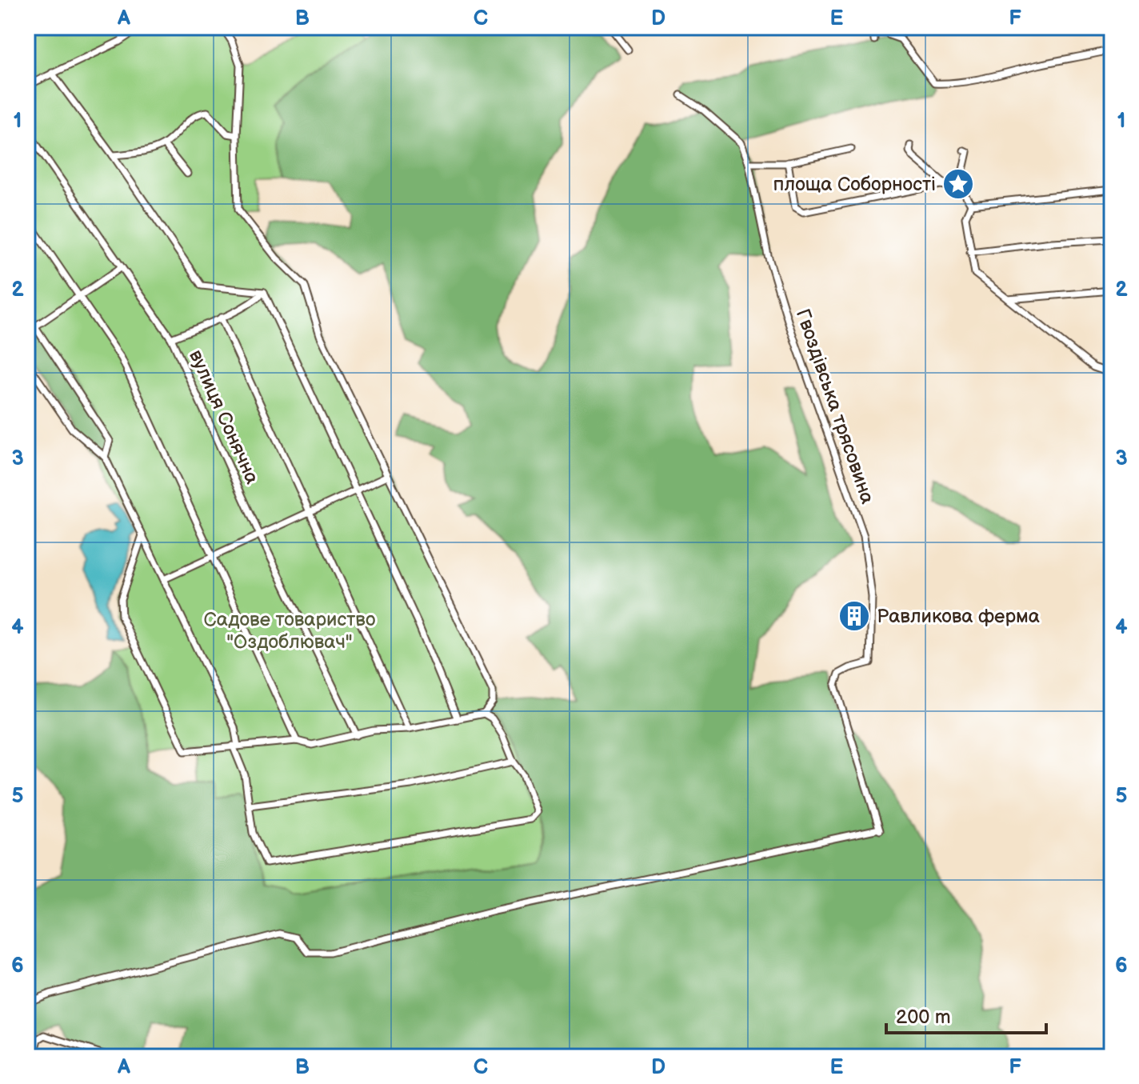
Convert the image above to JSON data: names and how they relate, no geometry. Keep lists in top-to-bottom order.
{
  "streets": {
    "street": ["Гвоздівська трясовина", "вулиця Сонячна"]
  },
  "parks": ["Садове товариство \"Оздоблювач\""],
  "places": {
    "place": ["площа Соборності"],
    "building": ["Равликова ферма"]
  },
  "scale_bar": "200 m",
  "grid": {
    "columns": [
      "A",
      "B",
      "C",
      "D",
      "E",
      "F"
    ],
    "rows": [
      "1",
      "2",
      "3",
      "4",
      "5",
      "6"
    ]
  }
}
